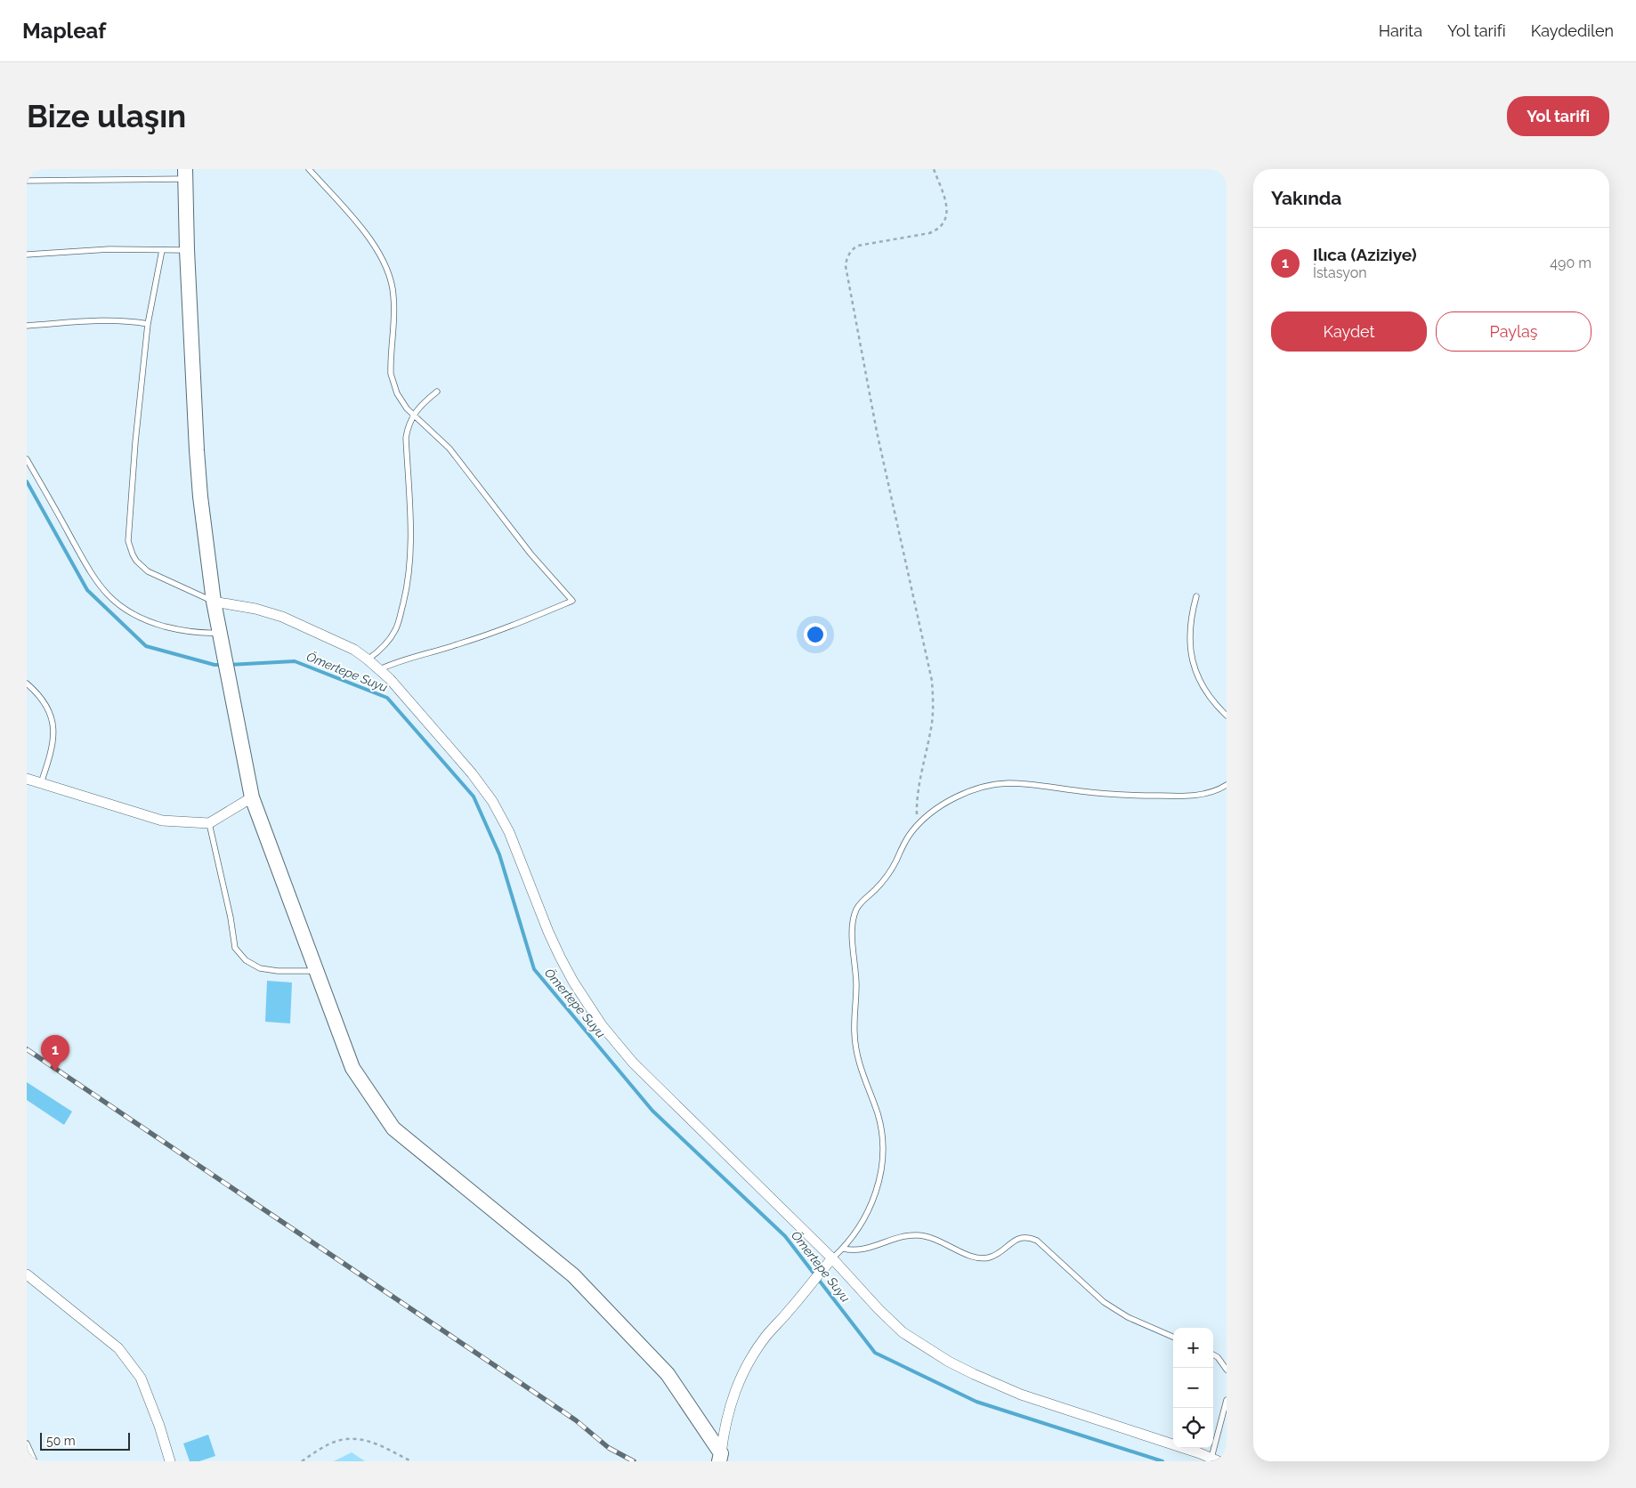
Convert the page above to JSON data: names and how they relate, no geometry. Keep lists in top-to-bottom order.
{
  "water": ["Ömertepe Suyu"],
  "scale_bar": "50 m",
  "page": {
    "header": "Mapleaf",
    "nav": ["Harita", "Yol tarifi", "Kaydedilen"],
    "buttons": [
      "Yol tarifi",
      ["Kaydet", "Paylaş"]
    ],
    "title": "Bize ulaşın",
    "heading": "Yakında",
    "list": [
      {
        "mark": "1",
        "name": "Ilıca (Aziziye)",
        "note": "İstasyon",
        "value": "490 m"
      }
    ],
    "pins": "1",
    "map_buttons": ["+", "−"],
    "scale": "50 m"
  }
}
